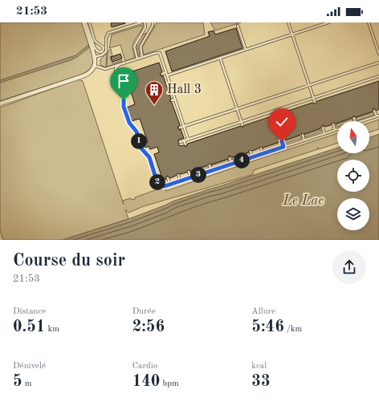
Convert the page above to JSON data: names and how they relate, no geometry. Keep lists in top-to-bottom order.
{
  "water": ["Le Lac"],
  "places": {
    "building": ["Hall 3"]
  },
  "north": "top",
  "page": {
    "status": "21:53",
    "pins": [
      "1",
      "4",
      "3",
      "2"
    ],
    "heading": ["Course du soir", "21:53"],
    "stats": [
      ["Distance", "0.51 km"],
      ["Durée", "2:56"],
      ["Allure", "5:46 /km"],
      ["Dénivelé", "5 m"],
      ["Cardio", "140 bpm"],
      ["kcal", "33"]
    ]
  }
}
